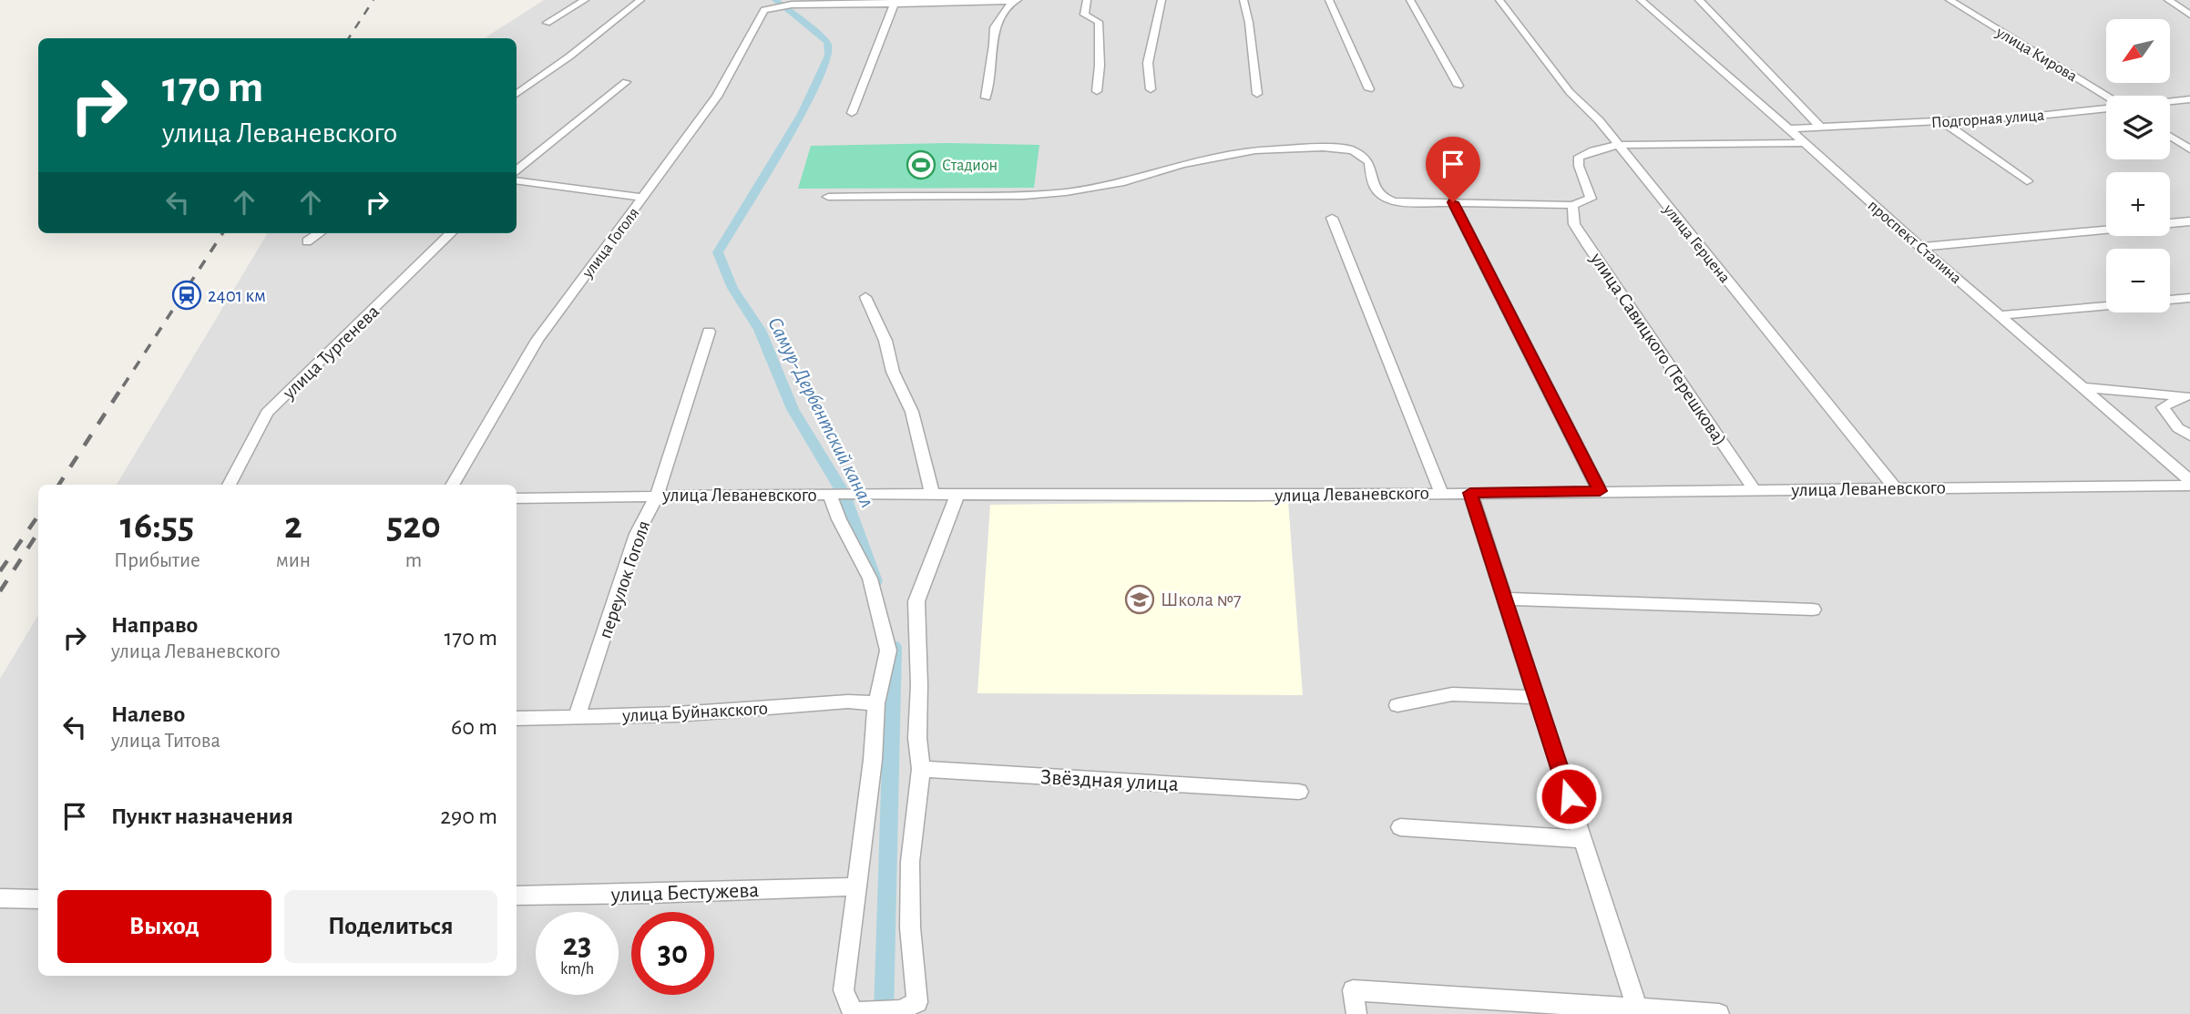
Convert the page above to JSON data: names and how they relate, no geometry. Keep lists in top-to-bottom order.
{
  "streets": {
    "street": [
      "улица Кирова",
      "Подгорная улица",
      "проспект Сталина",
      "улица Гоголя",
      "улица Герцена",
      "улица Савицкого (Терешкова)",
      "улица Тургенева",
      "улица Леваневского",
      "переулок Гоголя",
      "улица Буйнакского",
      "Звёздная улица",
      "улица Бестужева"
    ]
  },
  "crossings": [
    ["Подгорная улица", "проспект Сталина"],
    ["улица Герцена", "улица Леваневского"],
    ["улица Савицкого (Терешкова)", "улица Леваневского"],
    ["улица Леваневского", "переулок Гоголя"],
    ["переулок Гоголя", "улица Буйнакского"]
  ],
  "water": ["Самур-Дербентский канал"],
  "places": {
    "sports": ["Стадион"],
    "station": ["2401 км"],
    "school or university": ["Школа №7"]
  },
  "north": "bottom left",
  "page": {
    "map_buttons": ["+", "−"],
    "turn": ["170 m", "улица Леваневского"],
    "eta": [
      "16:55",
      "Прибытие",
      "2",
      "мин",
      "520",
      "m"
    ],
    "list": [
      {
        "name": "Направо",
        "note": "улица Леваневского",
        "value": "170 m"
      },
      {
        "name": "Налево",
        "note": "улица Титова",
        "value": "60 m"
      },
      {
        "name": "Пункт назначения",
        "value": "290 m"
      }
    ],
    "buttons": ["Выход", "Поделиться"],
    "speed": "23 km/h",
    "limit": "30"
  }
}
